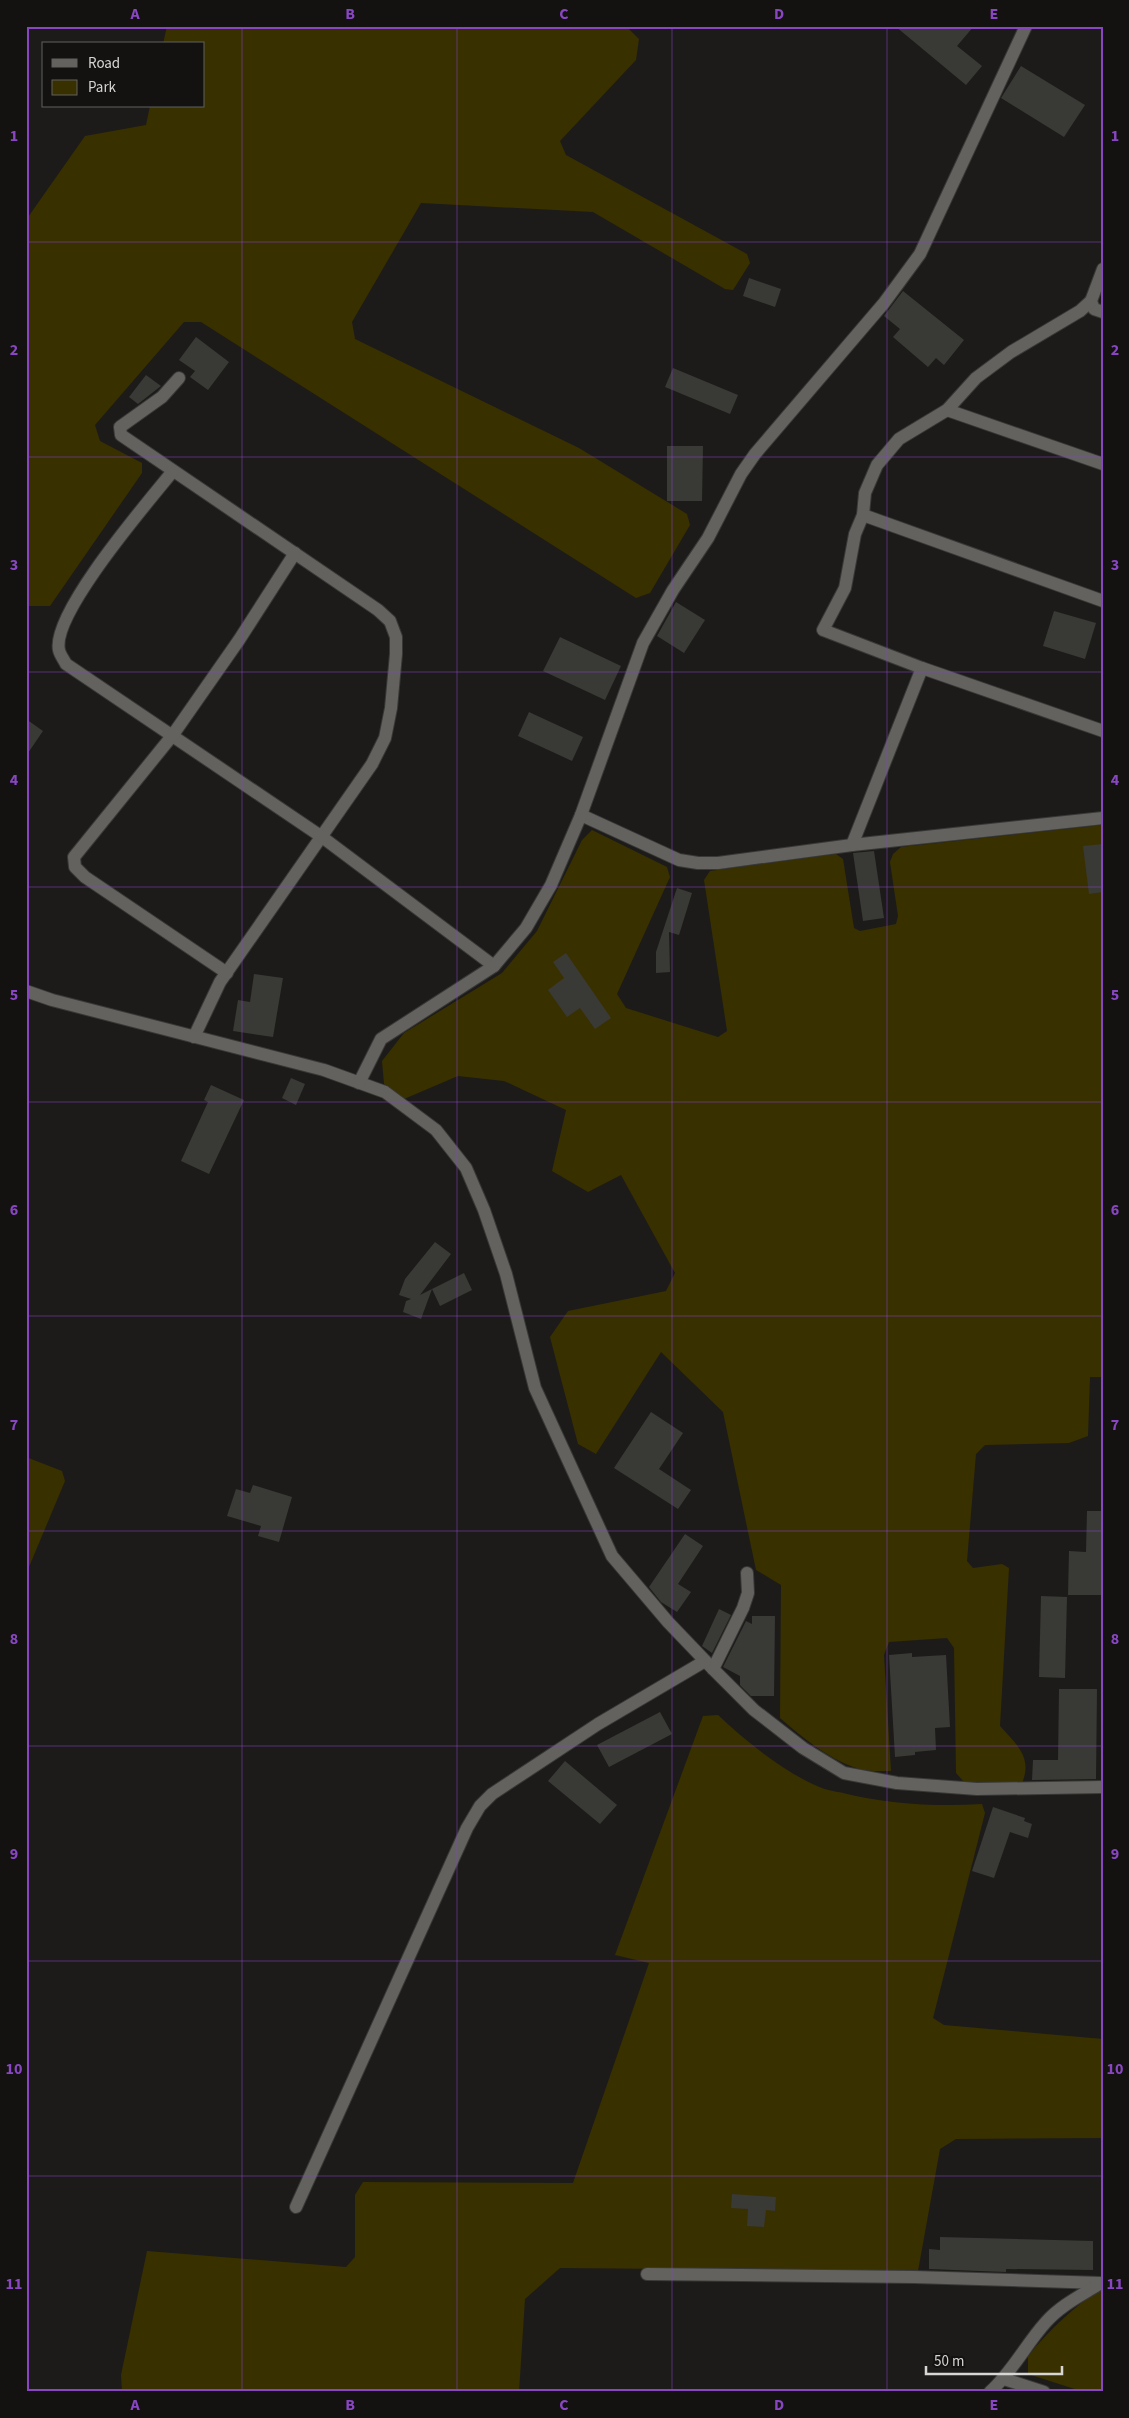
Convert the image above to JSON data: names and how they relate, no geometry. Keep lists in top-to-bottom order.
{
  "legend": ["Road", "Park"],
  "scale_bar": "50 m",
  "grid": {
    "columns": [
      "A",
      "B",
      "C",
      "D",
      "E"
    ],
    "rows": [
      "1",
      "2",
      "3",
      "4",
      "5",
      "6",
      "7",
      "8",
      "9",
      "10",
      "11"
    ]
  }
}
